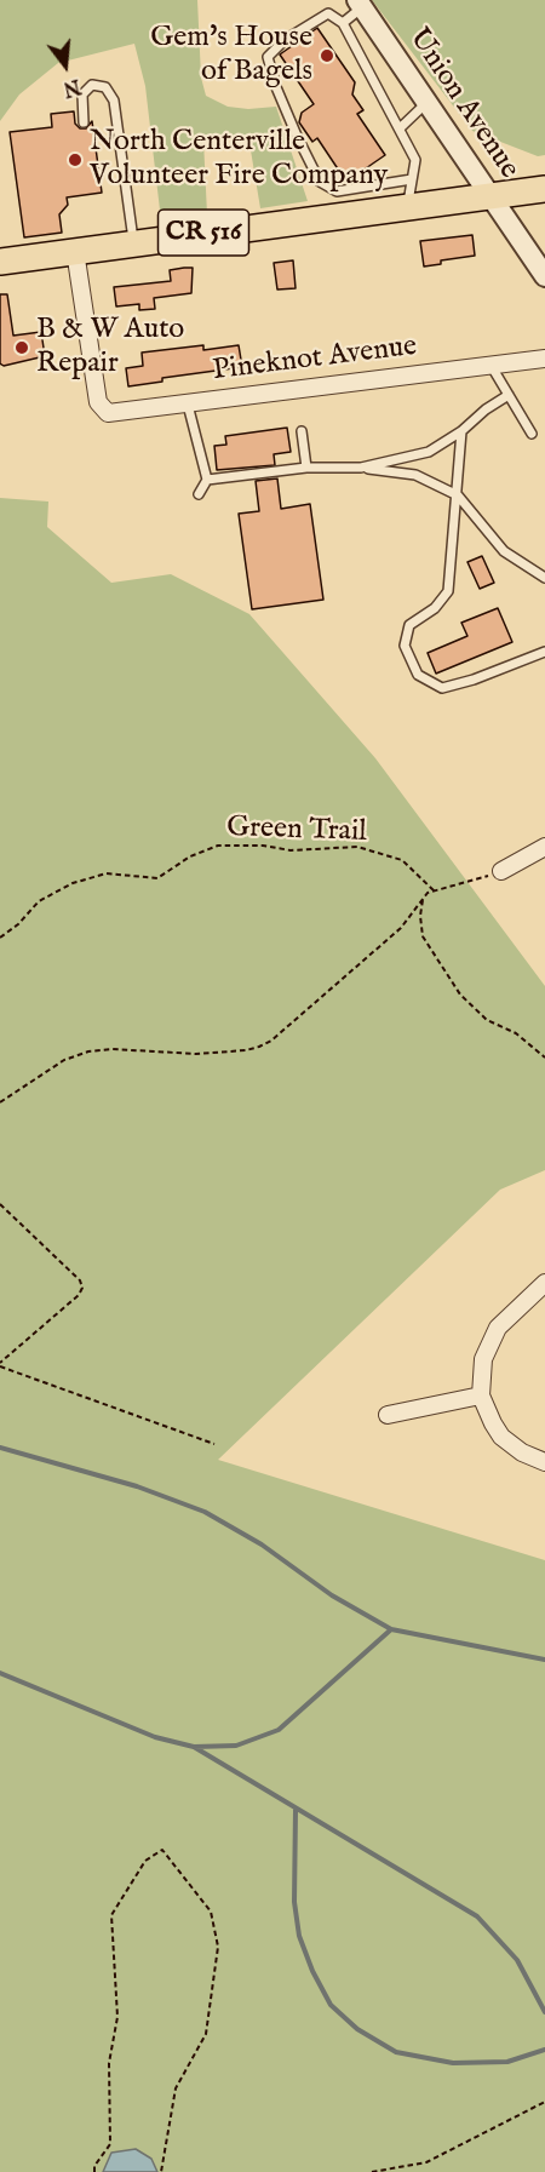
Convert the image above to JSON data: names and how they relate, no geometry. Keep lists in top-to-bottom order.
{
  "streets": {
    "main road": ["CR 516"],
    "street": ["Union Avenue", "Pineknot Avenue"],
    "path": ["Green Trail"]
  },
  "crossings": [
    ["Union Avenue", "CR 516"],
    ["CR 516", "Pineknot Avenue"]
  ],
  "places": ["Gem's House of Bagels", "North Centerville Volunteer Fire Company", "B & W Auto Repair"],
  "north": "bottom"
}
